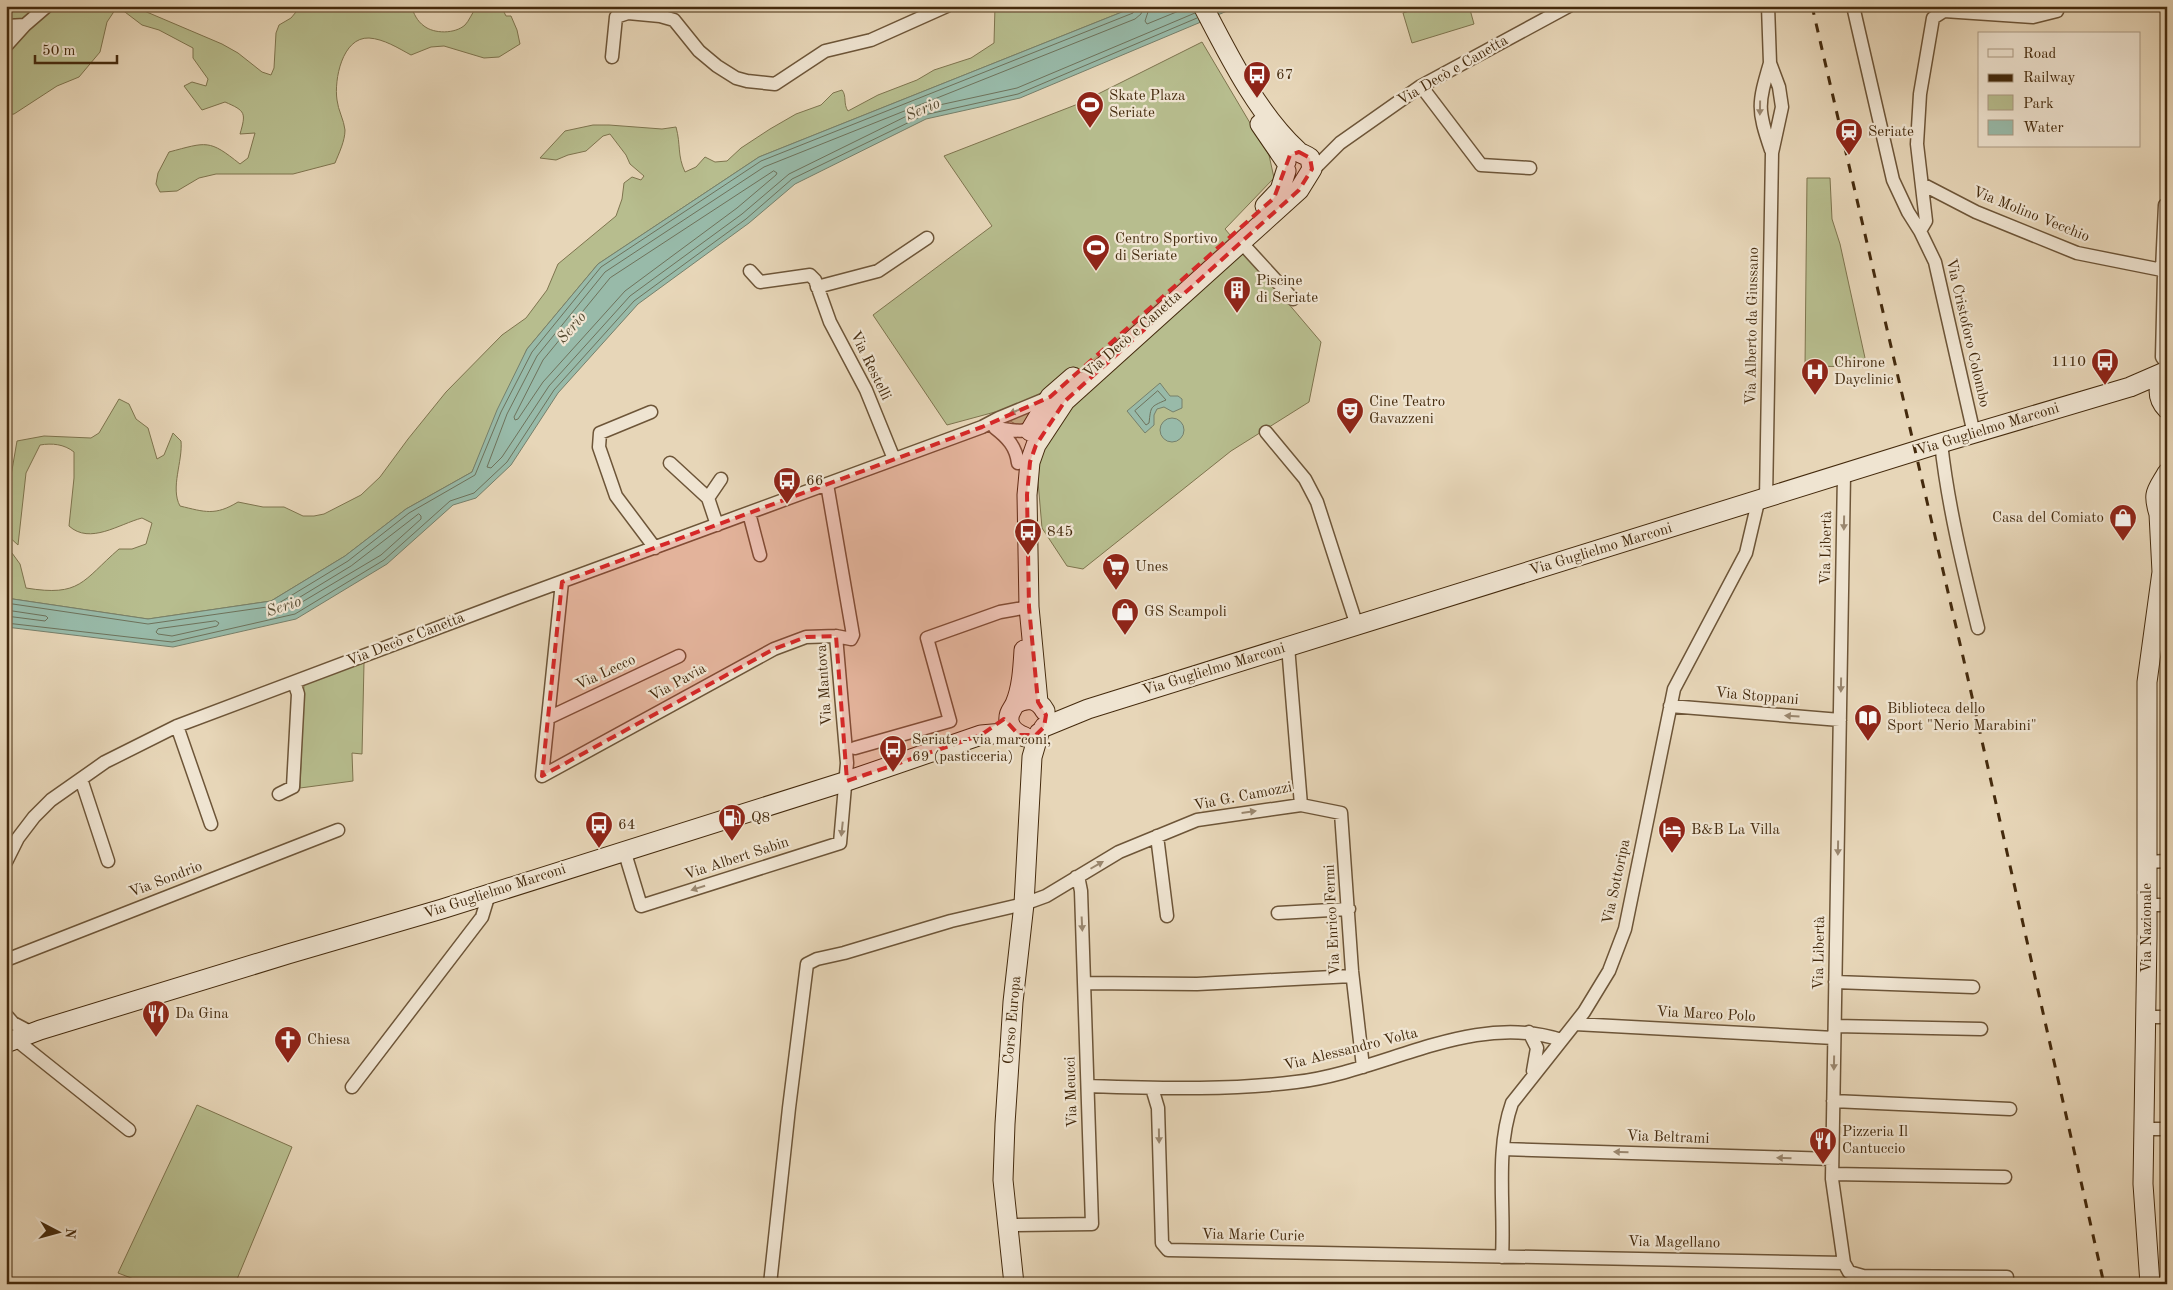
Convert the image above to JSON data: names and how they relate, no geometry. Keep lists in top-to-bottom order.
{
  "streets": {
    "main road": [
      "Via Decò e Canetta",
      "Via Guglielmo Marconi",
      "Via Nazionale",
      "Corso Europa"
    ],
    "street": [
      "Via Molino Vecchio",
      "Via Alberto da Giussano",
      "Via Cristoforo Colombo",
      "Via Restelli",
      "Via Libertà",
      "Via Lecco",
      "Via Pavia",
      "Via Mantova",
      "Via Stoppani",
      "Via G. Camozzi",
      "Via Albert Sabin",
      "Via Sondrio",
      "Via Sottoripa",
      "Via Enrico Fermi",
      "Via Marco Polo",
      "Via Alessandro Volta",
      "Via Meucci",
      "Via Beltrami",
      "Via Marie Curie",
      "Via Magellano"
    ]
  },
  "crossings": [
    ["Via Decò e Canetta", "Via Restelli"],
    ["Via Decò e Canetta", "Via Lecco"],
    ["Via Decò e Canetta", "Via Mantova"],
    ["Via Decò e Canetta", "Corso Europa"],
    ["Via Alberto da Giussano", "Via Guglielmo Marconi"],
    ["Via Alberto da Giussano", "Via Sottoripa"],
    ["Via Cristoforo Colombo", "Via Guglielmo Marconi"],
    ["Via Guglielmo Marconi", "Via Libertà"],
    ["Via Guglielmo Marconi", "Via Mantova"],
    ["Via Guglielmo Marconi", "Via G. Camozzi"],
    ["Via Guglielmo Marconi", "Via Albert Sabin"],
    ["Via Guglielmo Marconi", "Via Sottoripa"],
    ["Via Guglielmo Marconi", "Corso Europa"],
    ["Via Libertà", "Via Stoppani"],
    ["Via Libertà", "Via Marco Polo"],
    ["Via Libertà", "Via Beltrami"],
    ["Via Libertà", "Via Magellano"],
    ["Via Lecco", "Via Pavia"],
    ["Via Pavia", "Via Mantova"],
    ["Via Mantova", "Via Albert Sabin"],
    ["Via Stoppani", "Via Sottoripa"],
    ["Via G. Camozzi", "Via Enrico Fermi"],
    ["Via G. Camozzi", "Corso Europa"],
    ["Via G. Camozzi", "Via Meucci"],
    ["Via Sottoripa", "Via Marco Polo"],
    ["Via Sottoripa", "Via Alessandro Volta"],
    ["Via Sottoripa", "Via Beltrami"],
    ["Via Sottoripa", "Via Marie Curie"],
    ["Via Sottoripa", "Via Magellano"],
    ["Via Enrico Fermi", "Via Alessandro Volta"],
    ["Corso Europa", "Via Meucci"],
    ["Via Alessandro Volta", "Via Meucci"],
    ["Via Alessandro Volta", "Via Marie Curie"],
    ["Via Marie Curie", "Via Magellano"]
  ],
  "one_way": ["Via Libertà", "Via Stoppani", "Via Beltrami"],
  "water": ["Serio"],
  "places": {
    "bus stop": [
      "67",
      "1110",
      "66",
      "845",
      "Seriate - via marconi, 69 (pasticceria)",
      "64"
    ],
    "sports": ["Skate Plaza Seriate", "Centro Sportivo di Seriate"],
    "station": ["Seriate"],
    "building": ["Piscine di Seriate"],
    "hospital": ["Chirone Dayclinic"],
    "theatre": ["Cine Teatro Gavazzeni"],
    "shop": ["Casa del Comiato", "GS Scampoli"],
    "supermarket": ["Unes"],
    "library": ["Biblioteca dello Sport \"Nerio Marabini\""],
    "fuel station": ["Q8"],
    "hotel": ["B&B La Villa"],
    "restaurant": ["Da Gina", "Pizzeria Il Cantuccio"],
    "church": ["Chiesa"]
  },
  "legend": [
    "Road",
    "Railway",
    "Park",
    "Water"
  ],
  "scale_bar": "50 m",
  "north": "right"
}
